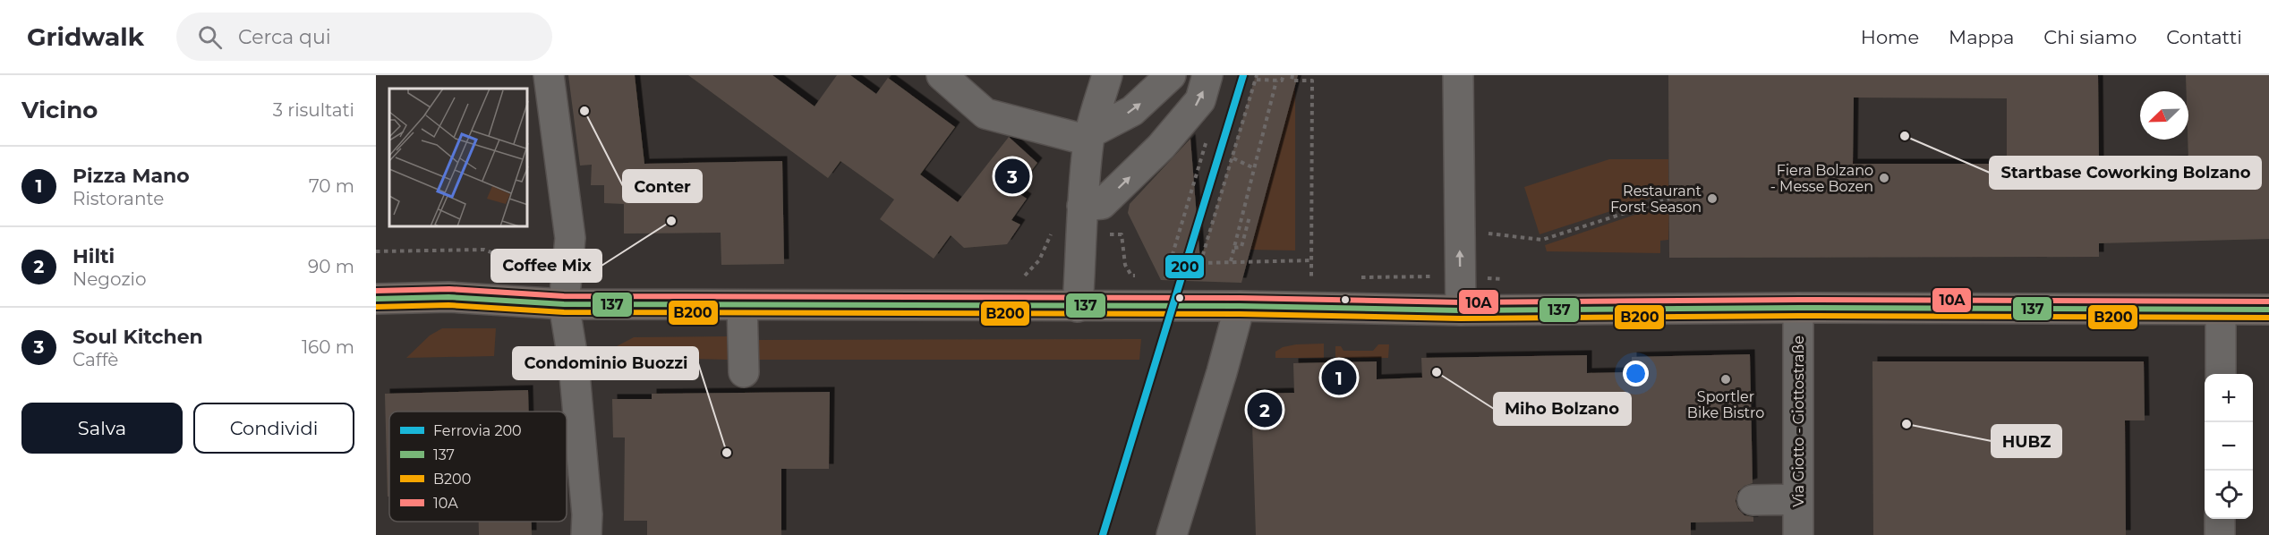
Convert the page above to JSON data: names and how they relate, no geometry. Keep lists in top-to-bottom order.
{
  "streets": {
    "street": ["Via Giotto - Giottostraße"]
  },
  "places": [
    "Conter",
    "Startbase Coworking Bolzano",
    "Fiera Bolzano - Messe Bozen",
    "Restaurant Forst Season",
    "Coffee Mix",
    "Miho Bolzano",
    "Sportler Bike Bistro",
    "HUBZ",
    "Condominio Buozzi"
  ],
  "lines": [
    "rail line 200",
    "transit line 10A",
    "transit line 137",
    "transit line B200"
  ],
  "legend": [
    "Ferrovia 200",
    "137",
    "B200",
    "10A"
  ],
  "north": "bottom left",
  "page": {
    "header": "Gridwalk",
    "search": "Cerca qui",
    "nav": [
      "Home",
      "Mappa",
      "Chi siamo",
      "Contatti"
    ],
    "heading": ["Vicino", "3 risultati"],
    "list": [
      {
        "mark": "1",
        "name": "Pizza Mano",
        "note": "Ristorante",
        "value": "70 m"
      },
      {
        "mark": "2",
        "name": "Hilti",
        "note": "Negozio",
        "value": "90 m"
      },
      {
        "mark": "3",
        "name": "Soul Kitchen",
        "note": "Caffè",
        "value": "160 m"
      }
    ],
    "pins": ["3", "1", "2"],
    "map_buttons": ["+", "−"],
    "buttons": ["Salva", "Condividi"]
  }
}
